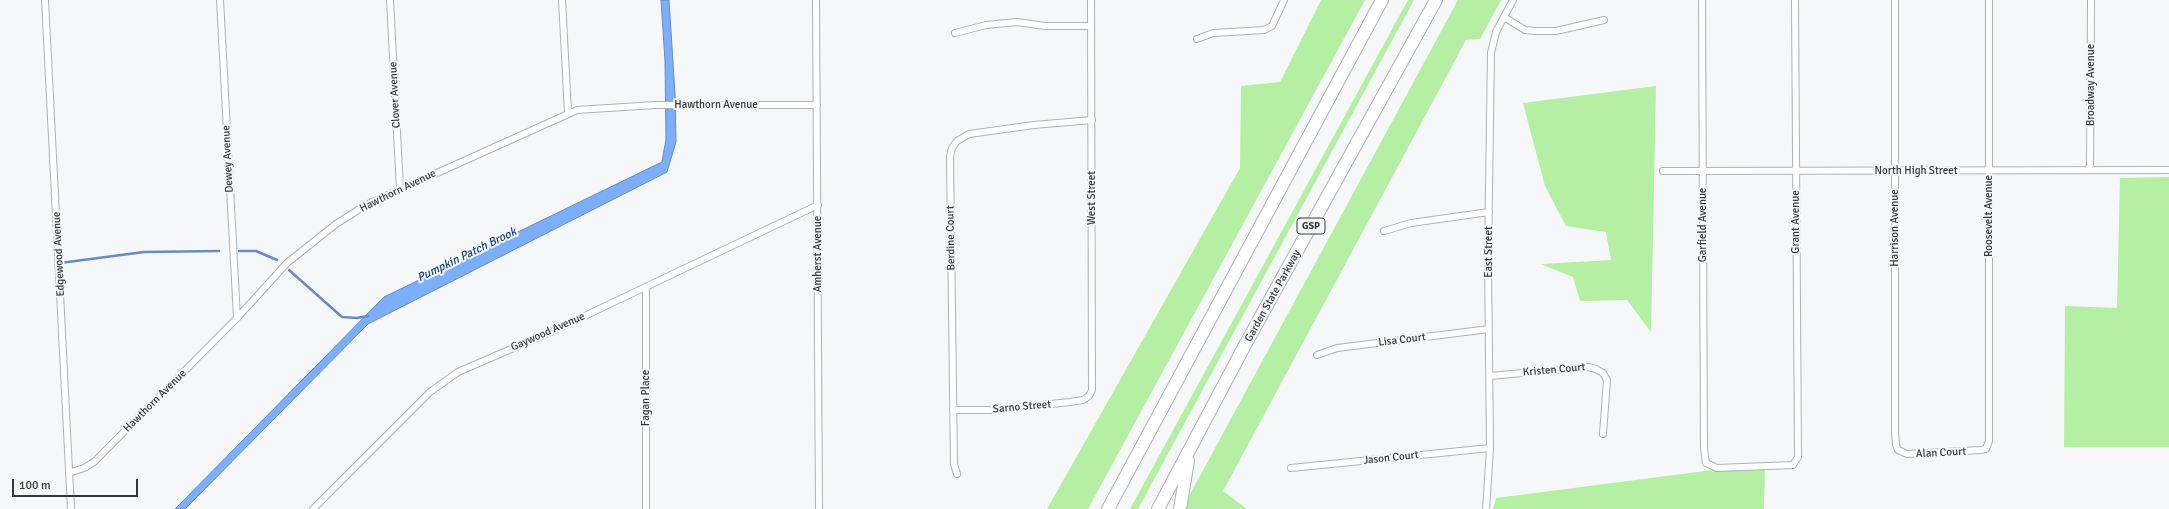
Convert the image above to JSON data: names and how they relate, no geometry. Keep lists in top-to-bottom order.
{
  "streets": {
    "highway": ["GSP", "Garden State Parkway"],
    "street": [
      "Broadway Avenue",
      "Clover Avenue",
      "Hawthorn Avenue",
      "Dewey Avenue",
      "North High Street",
      "West Street",
      "Roosevelt Avenue",
      "Grant Avenue",
      "Garfield Avenue",
      "Harrison Avenue",
      "Berdine Court",
      "East Street",
      "Edgewood Avenue",
      "Amherst Avenue",
      "Gaywood Avenue",
      "Lisa Court",
      "Kristen Court",
      "Fagan Place",
      "Sarno Street",
      "Alan Court",
      "Jason Court"
    ]
  },
  "crossings": [
    ["Broadway Avenue", "North High Street"],
    ["Clover Avenue", "Hawthorn Avenue"],
    ["Hawthorn Avenue", "Dewey Avenue"],
    ["Hawthorn Avenue", "Edgewood Avenue"],
    ["Hawthorn Avenue", "Amherst Avenue"],
    ["North High Street", "Roosevelt Avenue"],
    ["North High Street", "Grant Avenue"],
    ["North High Street", "Garfield Avenue"],
    ["North High Street", "Harrison Avenue"],
    ["West Street", "Berdine Court"],
    ["West Street", "Sarno Street"],
    ["Roosevelt Avenue", "Alan Court"],
    ["Grant Avenue", "Garfield Avenue"],
    ["Harrison Avenue", "Alan Court"],
    ["Berdine Court", "Sarno Street"],
    ["East Street", "Lisa Court"],
    ["East Street", "Kristen Court"],
    ["East Street", "Jason Court"],
    ["Amherst Avenue", "Gaywood Avenue"],
    ["Gaywood Avenue", "Fagan Place"]
  ],
  "water": ["Pumpkin Patch Brook"],
  "scale_bar": "100 m"
}
